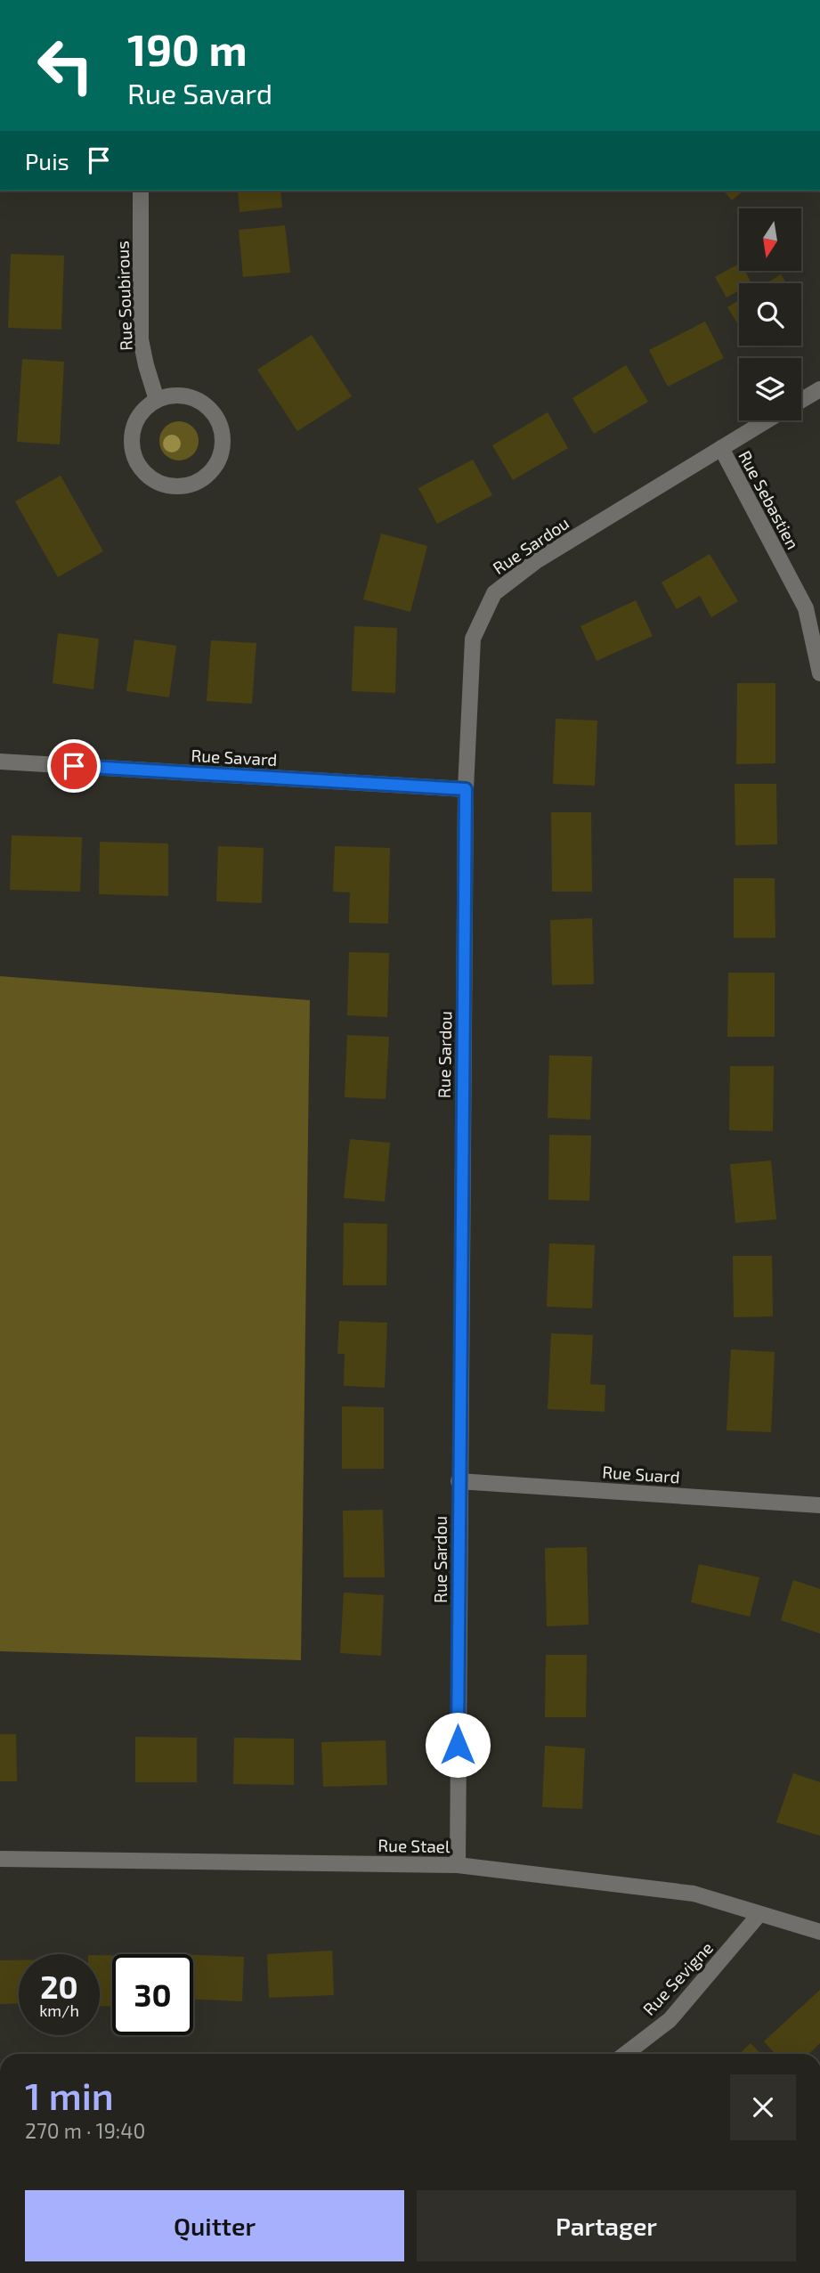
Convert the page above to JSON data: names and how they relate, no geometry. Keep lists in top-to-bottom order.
{
  "streets": {
    "street": [
      "Rue Soubirous",
      "Rue Sebastien",
      "Rue Sardou",
      "Rue Savard",
      "Rue Suard",
      "Rue Stael",
      "Rue Sevigne"
    ]
  },
  "crossings": [
    ["Rue Sebastien", "Rue Sardou"],
    ["Rue Sardou", "Rue Savard"],
    ["Rue Sardou", "Rue Suard"],
    ["Rue Sardou", "Rue Stael"],
    ["Rue Stael", "Rue Sevigne"]
  ],
  "north": "bottom",
  "page": {
    "turn": ["190 m", "Rue Savard"],
    "then": "Puis",
    "speed": "20 km/h",
    "limit": "30",
    "heading": ["1 min", "270 m · 19:40"],
    "buttons": ["Quitter", "Partager"]
  }
}
